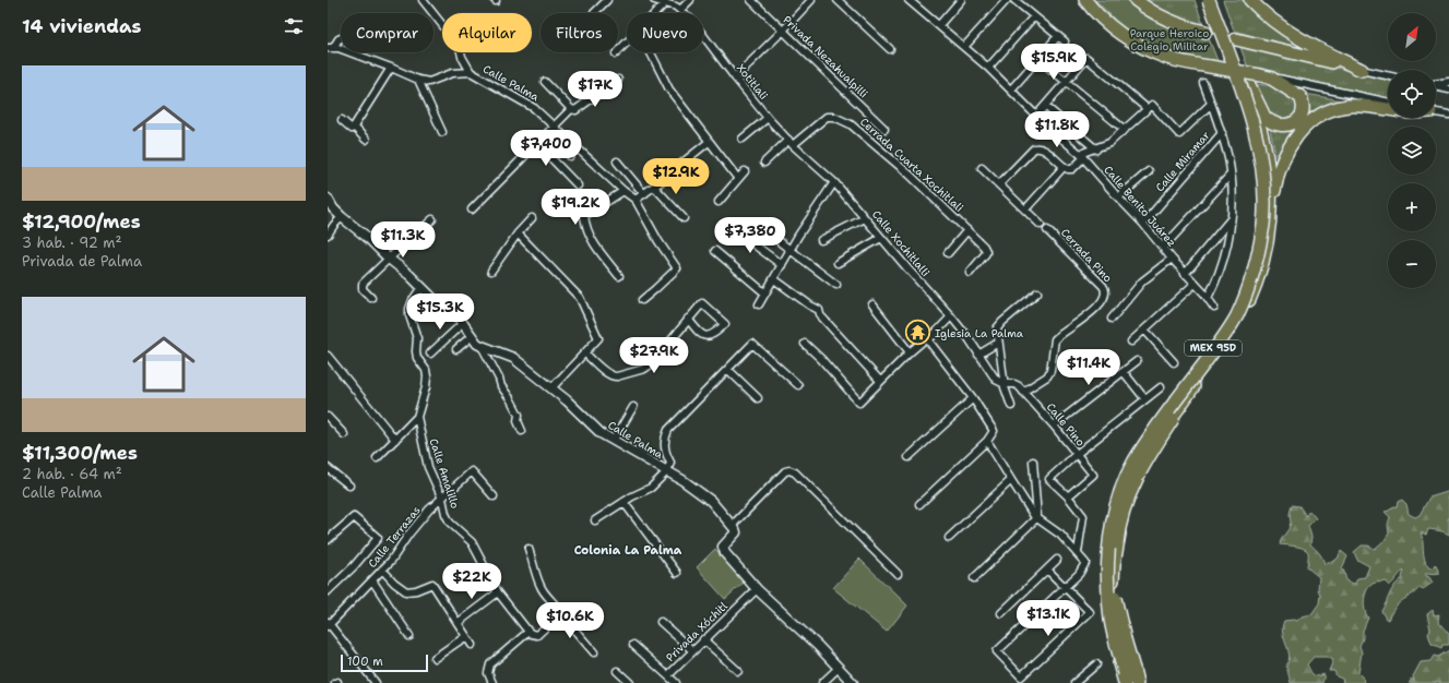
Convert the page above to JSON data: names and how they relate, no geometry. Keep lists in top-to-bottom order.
{
  "streets": {
    "highway": ["MEX 95D"],
    "street": [
      "Privada Nezahualpilli",
      "Xotitlali",
      "Calle Palma",
      "Calle Miramar",
      "Cerrada Cuarta Xochitlali",
      "Calle Benito Juárez",
      "Calle Xochitlalli",
      "Cerrada Pino",
      "Calle Pino",
      "Calle Amalillo",
      "Calle Terrazas",
      "Privada Xóchitl"
    ]
  },
  "crossings": [
    ["Xotitlali", "Cerrada Cuarta Xochitlali"],
    ["Xotitlali", "Calle Xochitlalli"],
    ["Calle Palma", "Calle Amalillo"],
    ["Calle Miramar", "Calle Benito Juárez"],
    ["Calle Xochitlalli", "Calle Pino"],
    ["Cerrada Pino", "Calle Pino"],
    ["Calle Amalillo", "Calle Terrazas"]
  ],
  "districts": ["Colonia La Palma"],
  "parks": ["Parque Heroico Colegio Militar"],
  "places": {
    "temple": ["Iglesia La Palma"]
  },
  "scale_bar": "100 m",
  "north": "top right",
  "page": {
    "heading": "14 viviendas",
    "map_buttons": ["+", "−"],
    "chip": [
      "Comprar",
      "Alquilar",
      "Filtros",
      "Nuevo"
    ],
    "price": [
      "$15.9K",
      "$17K",
      "$11.8K",
      "$7,400",
      "$12.9K",
      "$19.2K",
      "$7,380",
      "$11.3K",
      "$15.3K",
      "$27.9K",
      "$11.4K",
      "$22K",
      "$13.1K",
      "$10.6K"
    ],
    "list": [
      {
        "name": "$12,900/mes",
        "note": "3 hab. · 92 m² · Privada de Palma"
      },
      {
        "name": "$11,300/mes",
        "note": "2 hab. · 64 m² · Calle Palma"
      }
    ],
    "scale": "100 m"
  }
}
